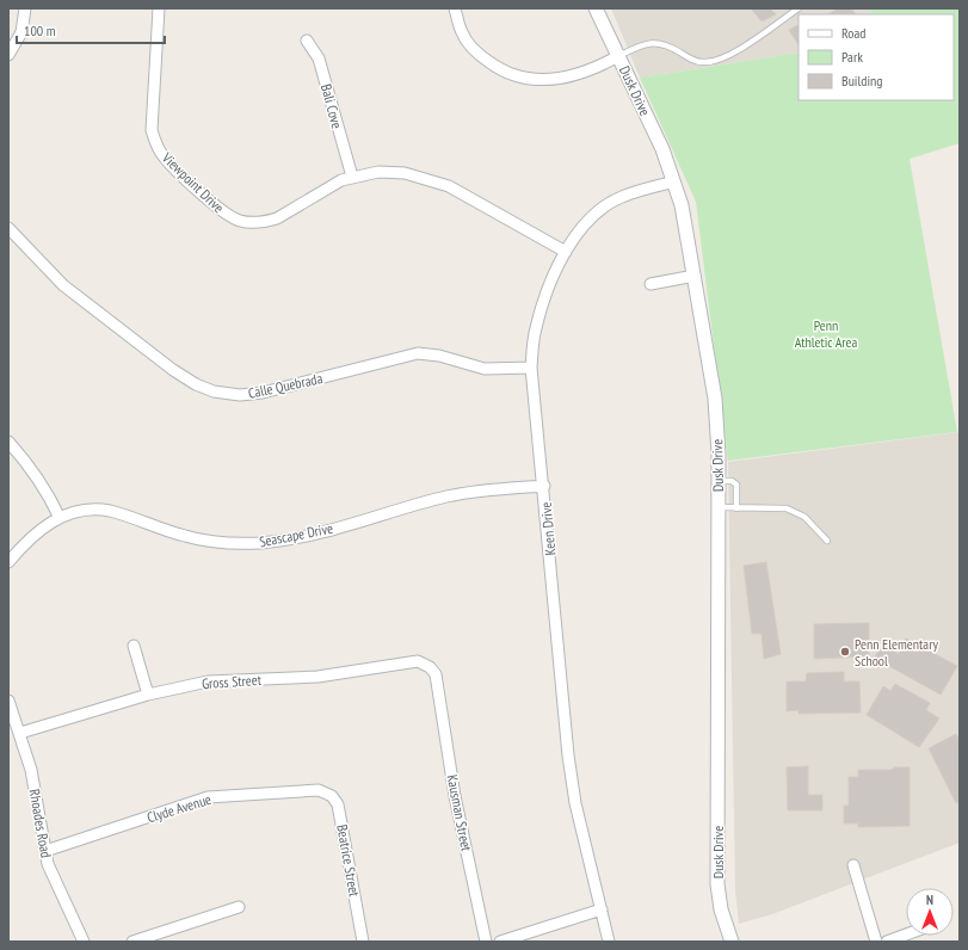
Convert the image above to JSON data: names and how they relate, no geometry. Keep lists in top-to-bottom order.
{
  "streets": {
    "street": [
      "Dusk Drive",
      "Bali Cove",
      "Viewpoint Drive",
      "Calle Quebrada",
      "Keen Drive",
      "Seascape Drive",
      "Gross Street",
      "Clyde Avenue",
      "Kausman Street",
      "Rhoades Road",
      "Beatrice Street"
    ]
  },
  "crossings": [
    ["Dusk Drive", "Keen Drive"],
    ["Bali Cove", "Viewpoint Drive"],
    ["Viewpoint Drive", "Keen Drive"],
    ["Calle Quebrada", "Keen Drive"],
    ["Keen Drive", "Seascape Drive"],
    ["Gross Street", "Kausman Street"],
    ["Gross Street", "Rhoades Road"],
    ["Clyde Avenue", "Rhoades Road"],
    ["Clyde Avenue", "Beatrice Street"]
  ],
  "parks": ["Penn Athletic Area"],
  "places": ["Penn Elementary School"],
  "legend": ["Road", "Park", "Building"],
  "scale_bar": "100 m",
  "north": "top"
}
